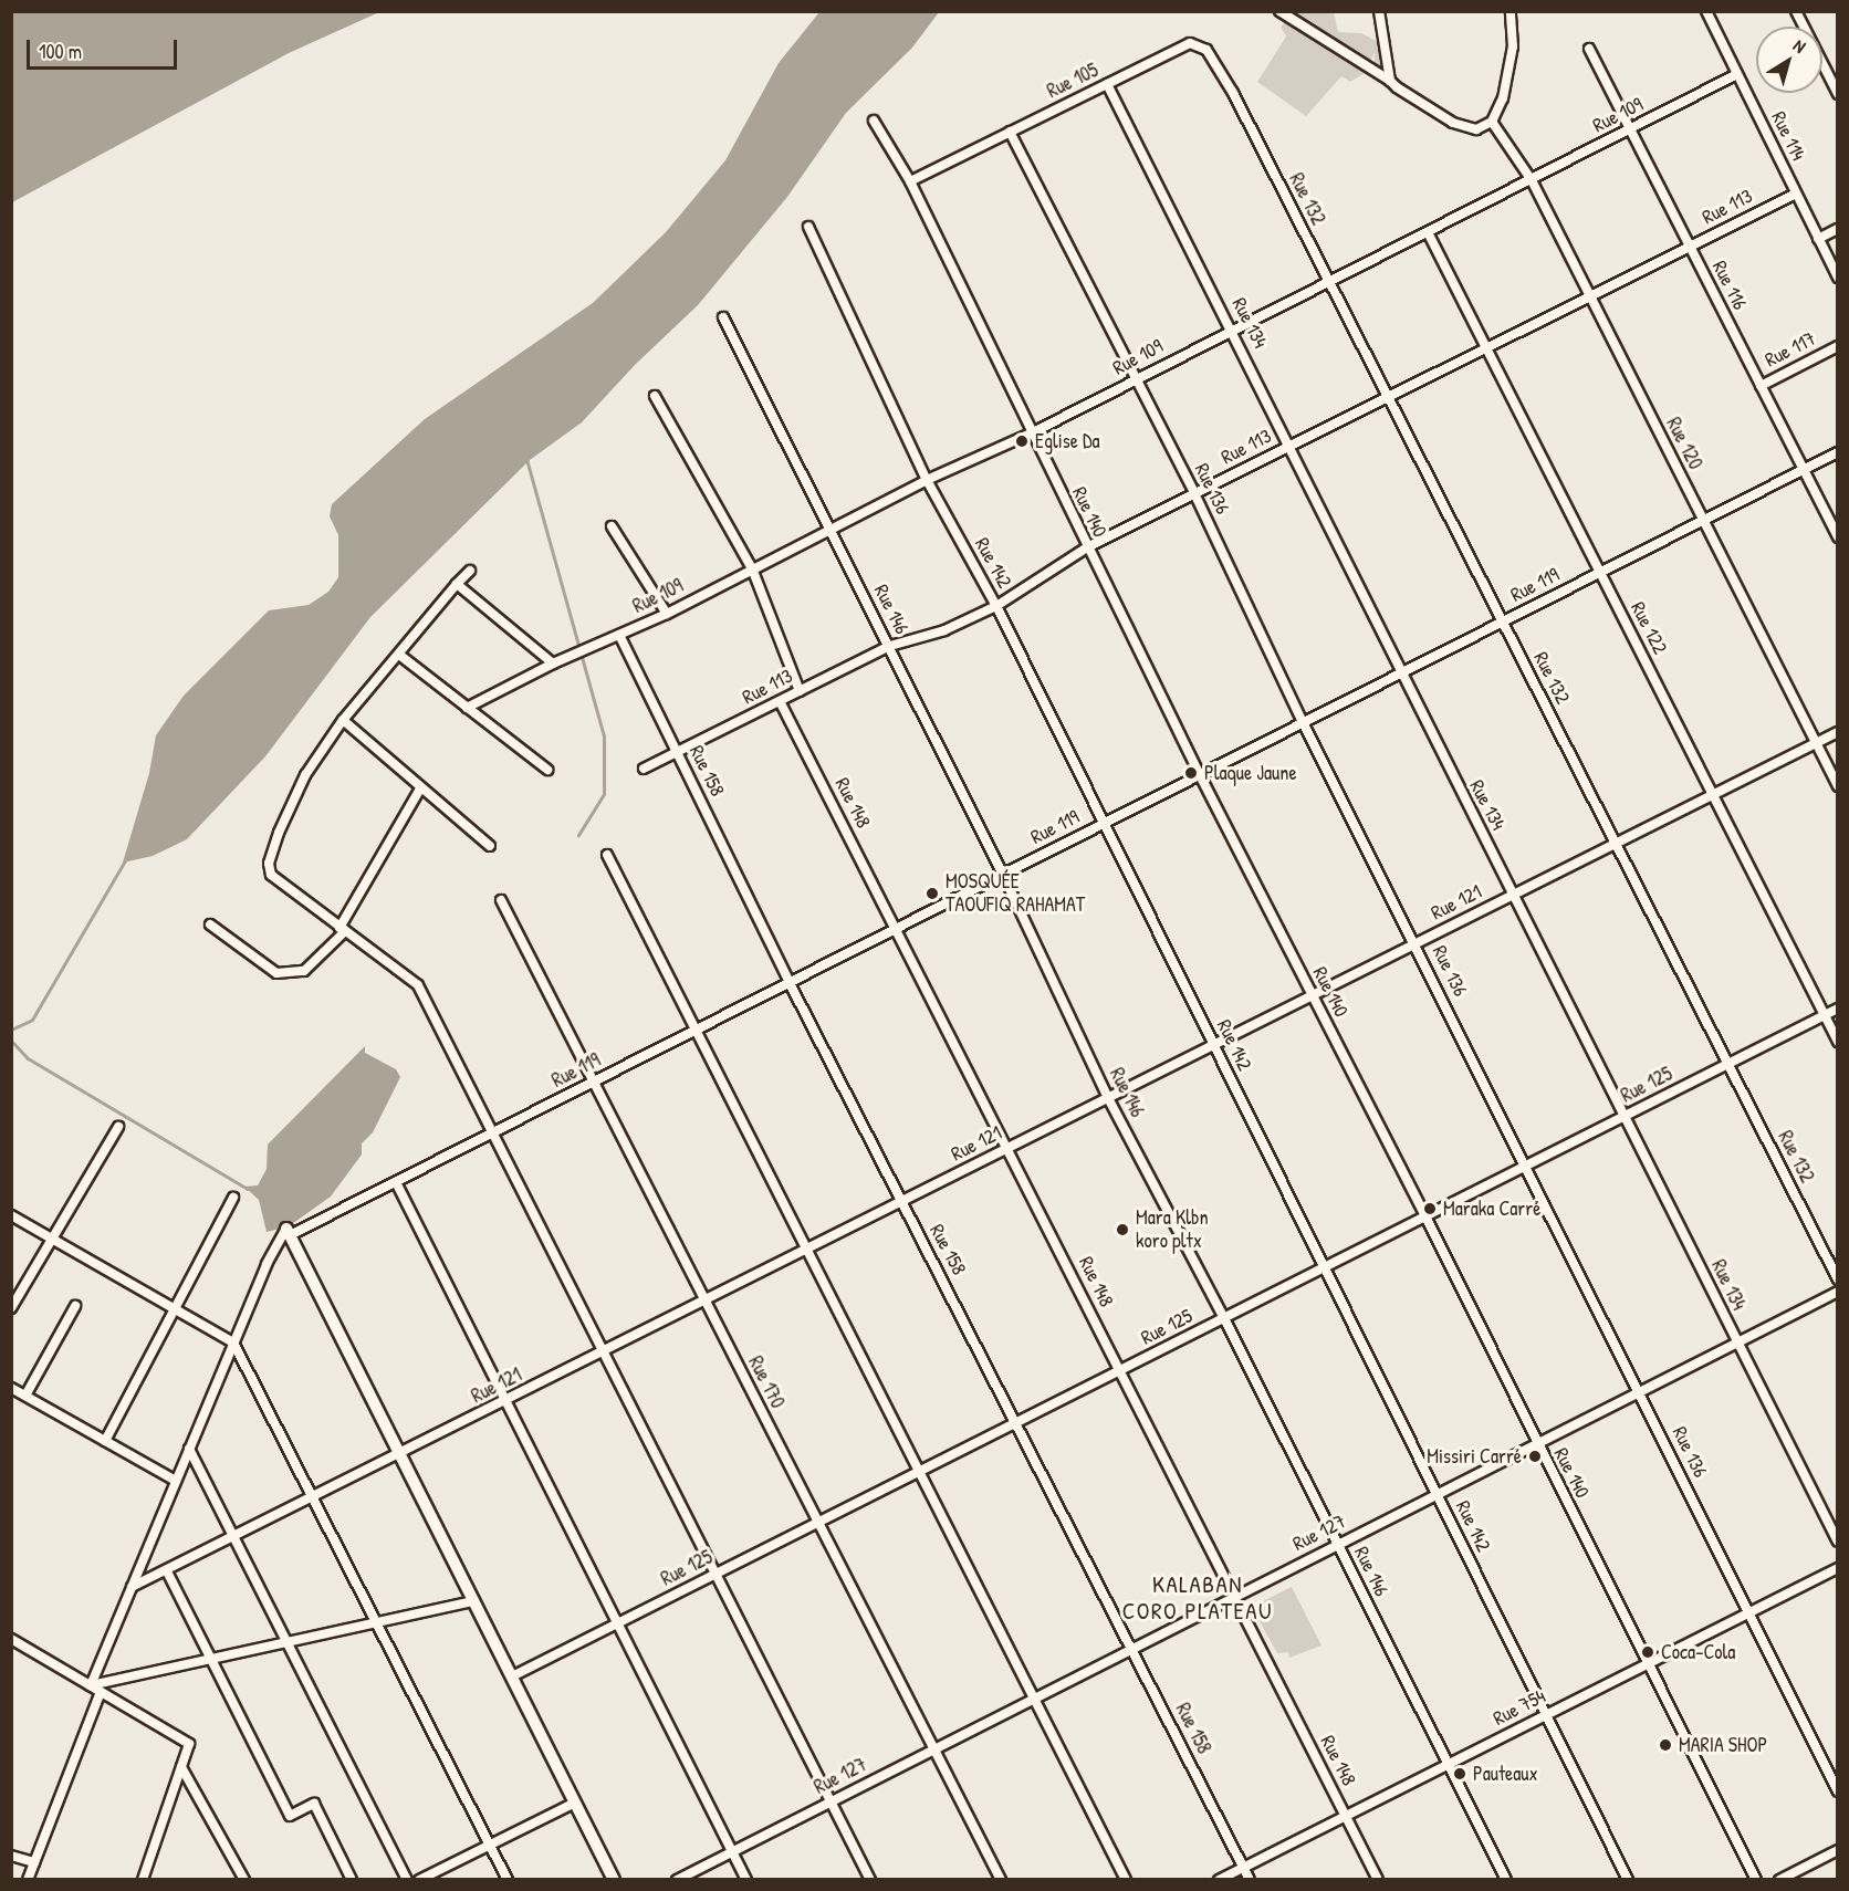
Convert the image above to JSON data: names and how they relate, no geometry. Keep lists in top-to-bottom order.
{
  "streets": {
    "street": [
      "Rue 105",
      "Rue 109",
      "Rue 114",
      "Rue 132",
      "Rue 113",
      "Rue 116",
      "Rue 134",
      "Rue 117",
      "Rue 120",
      "Rue 136",
      "Rue 140",
      "Rue 142",
      "Rue 119",
      "Rue 146",
      "Rue 122",
      "Rue 158",
      "Rue 148",
      "Rue 121",
      "Rue 125",
      "Rue 170",
      "Rue 127",
      "Rue 754"
    ]
  },
  "crossings": [
    ["Rue 105", "Rue 132"],
    ["Rue 105", "Rue 134"],
    ["Rue 105", "Rue 136"],
    ["Rue 105", "Rue 140"],
    ["Rue 109", "Rue 114"],
    ["Rue 109", "Rue 132"],
    ["Rue 109", "Rue 116"],
    ["Rue 109", "Rue 134"],
    ["Rue 109", "Rue 120"],
    ["Rue 109", "Rue 136"],
    ["Rue 109", "Rue 140"],
    ["Rue 109", "Rue 142"],
    ["Rue 109", "Rue 146"],
    ["Rue 109", "Rue 122"],
    ["Rue 109", "Rue 158"],
    ["Rue 114", "Rue 113"],
    ["Rue 132", "Rue 113"],
    ["Rue 132", "Rue 119"],
    ["Rue 132", "Rue 121"],
    ["Rue 132", "Rue 125"],
    ["Rue 113", "Rue 116"],
    ["Rue 113", "Rue 134"],
    ["Rue 113", "Rue 120"],
    ["Rue 113", "Rue 136"],
    ["Rue 113", "Rue 140"],
    ["Rue 113", "Rue 142"],
    ["Rue 113", "Rue 146"],
    ["Rue 113", "Rue 122"],
    ["Rue 113", "Rue 158"],
    ["Rue 113", "Rue 148"],
    ["Rue 116", "Rue 117"],
    ["Rue 116", "Rue 119"],
    ["Rue 134", "Rue 119"],
    ["Rue 134", "Rue 121"],
    ["Rue 134", "Rue 125"],
    ["Rue 134", "Rue 127"],
    ["Rue 120", "Rue 119"],
    ["Rue 120", "Rue 121"],
    ["Rue 136", "Rue 119"],
    ["Rue 136", "Rue 121"],
    ["Rue 136", "Rue 125"],
    ["Rue 136", "Rue 127"],
    ["Rue 136", "Rue 754"],
    ["Rue 140", "Rue 119"],
    ["Rue 140", "Rue 121"],
    ["Rue 140", "Rue 125"],
    ["Rue 140", "Rue 127"],
    ["Rue 140", "Rue 754"],
    ["Rue 142", "Rue 119"],
    ["Rue 142", "Rue 121"],
    ["Rue 142", "Rue 125"],
    ["Rue 142", "Rue 127"],
    ["Rue 142", "Rue 754"],
    ["Rue 119", "Rue 146"],
    ["Rue 119", "Rue 122"],
    ["Rue 119", "Rue 158"],
    ["Rue 119", "Rue 148"],
    ["Rue 119", "Rue 170"],
    ["Rue 146", "Rue 121"],
    ["Rue 146", "Rue 125"],
    ["Rue 146", "Rue 127"],
    ["Rue 146", "Rue 754"],
    ["Rue 122", "Rue 121"],
    ["Rue 122", "Rue 125"],
    ["Rue 158", "Rue 121"],
    ["Rue 158", "Rue 125"],
    ["Rue 158", "Rue 127"],
    ["Rue 158", "Rue 754"],
    ["Rue 148", "Rue 121"],
    ["Rue 148", "Rue 125"],
    ["Rue 148", "Rue 127"],
    ["Rue 148", "Rue 754"],
    ["Rue 121", "Rue 170"],
    ["Rue 125", "Rue 170"],
    ["Rue 170", "Rue 127"]
  ],
  "districts": ["KALABAN CORO PLATEAU"],
  "places": [
    "Eglise Da",
    "Plaque Jaune",
    "MOSQUÉE TAOUFIQ RAHAMAT",
    "Maraka Carré",
    "Mara Klbn koro pltx",
    "Missiri Carré",
    "Coca-Cola",
    "MARIA SHOP",
    "Pauteaux"
  ],
  "scale_bar": "100 m",
  "north": "top right"
}
